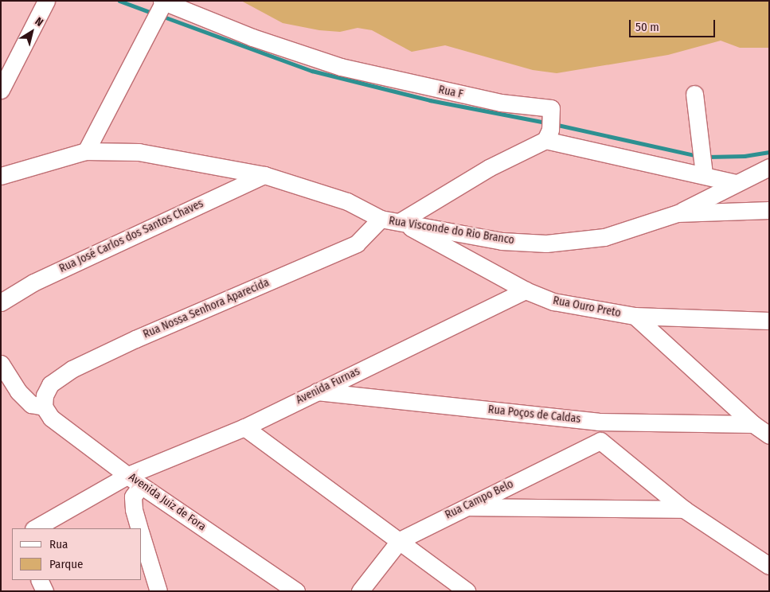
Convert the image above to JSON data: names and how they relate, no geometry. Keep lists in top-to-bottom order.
{
  "streets": {
    "street": [
      "Rua F",
      "Rua Visconde do Rio Branco",
      "Rua José Carlos dos Santos Chaves",
      "Rua Ouro Preto",
      "Rua Nossa Senhora Aparecida",
      "Avenida Furnas",
      "Rua Poços de Caldas",
      "Rua Campo Belo",
      "Avenida Juiz de Fora"
    ]
  },
  "crossings": [
    ["Rua Visconde do Rio Branco", "Rua José Carlos dos Santos Chaves"],
    ["Rua Visconde do Rio Branco", "Rua Ouro Preto"],
    ["Rua Visconde do Rio Branco", "Rua Nossa Senhora Aparecida"],
    ["Rua Ouro Preto", "Avenida Furnas"],
    ["Rua Nossa Senhora Aparecida", "Avenida Juiz de Fora"],
    ["Avenida Furnas", "Rua Poços de Caldas"],
    ["Avenida Furnas", "Avenida Juiz de Fora"]
  ],
  "legend": ["Rua", "Parque"],
  "scale_bar": "50 m",
  "north": "top right"
}
